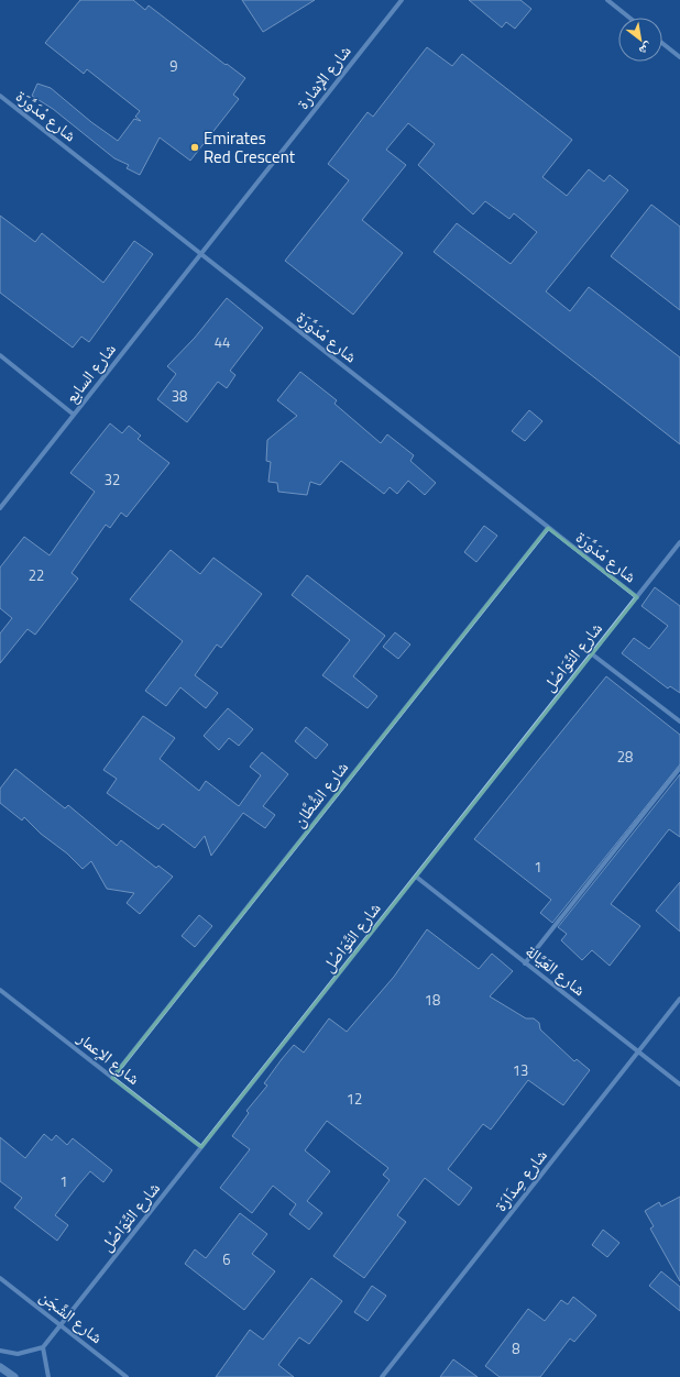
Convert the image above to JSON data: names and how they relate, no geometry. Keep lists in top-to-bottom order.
{
  "streets": {
    "street": [
      "شارع الإشارة",
      "شارع مْدَوَّرَة",
      "شارع السابع",
      "شارع التَّوَاصُل",
      "شارع الشُّطَّان",
      "شارع العَيَّالة",
      "شارع الإعمار",
      "شارع صِدَارَة",
      "شارع الشَّجَن"
    ]
  },
  "crossings": [
    ["شارع الإشارة", "شارع مْدَوَّرَة"],
    ["شارع الإشارة", "شارع السابع"],
    ["شارع مْدَوَّرَة", "شارع السابع"],
    ["شارع مْدَوَّرَة", "شارع التَّوَاصُل"],
    ["شارع مْدَوَّرَة", "شارع الشُّطَّان"],
    ["شارع التَّوَاصُل", "شارع العَيَّالة"],
    ["شارع التَّوَاصُل", "شارع الإعمار"],
    ["شارع التَّوَاصُل", "شارع الشَّجَن"],
    ["شارع الشُّطَّان", "شارع الإعمار"],
    ["شارع العَيَّالة", "شارع صِدَارَة"]
  ],
  "places": ["Emirates Red Crescent"],
  "house_numbers": [
    "9",
    "44",
    "38",
    "32",
    "22",
    "28",
    "1",
    "18",
    "13",
    "12",
    "1",
    "6",
    "8"
  ],
  "north": "bottom right"
}
